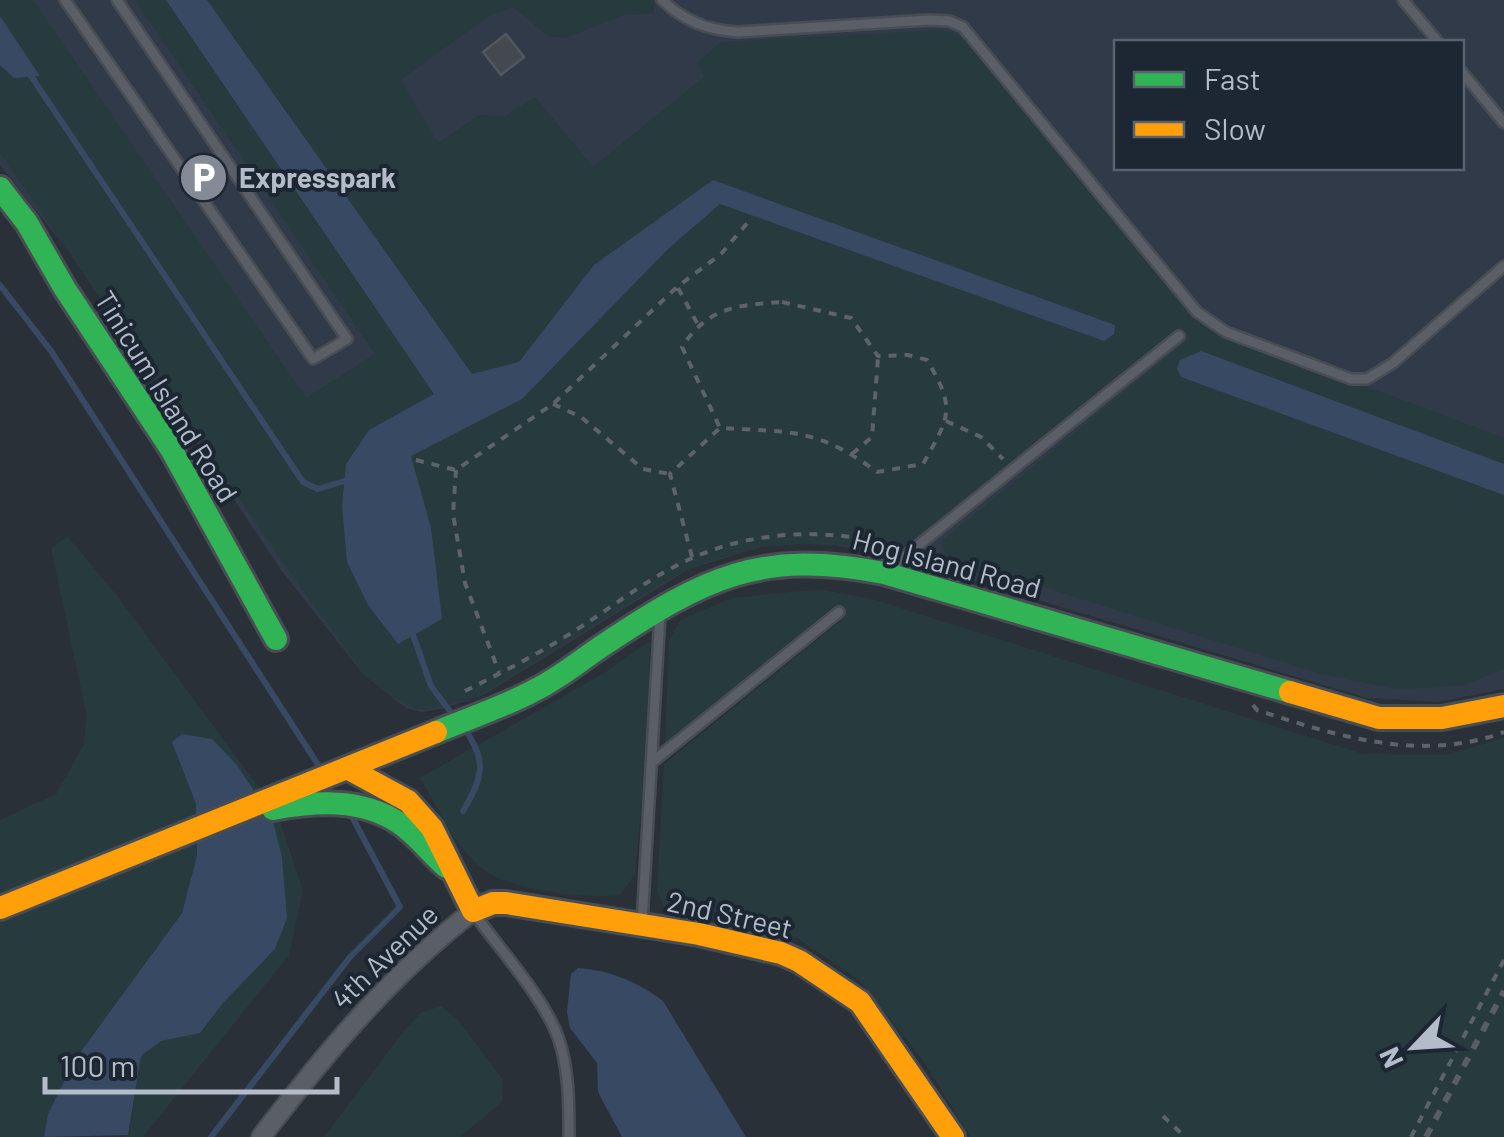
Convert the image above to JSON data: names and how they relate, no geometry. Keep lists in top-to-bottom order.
{
  "streets": {
    "street": [
      "Tinicum Island Road",
      "Hog Island Road",
      "2nd Street",
      "4th Avenue"
    ]
  },
  "crossings": [
    ["2nd Street", "4th Avenue"]
  ],
  "places": {
    "parking": ["Expresspark"]
  },
  "legend": ["Fast", "Slow"],
  "scale_bar": "100 m",
  "north": "bottom left"
}
